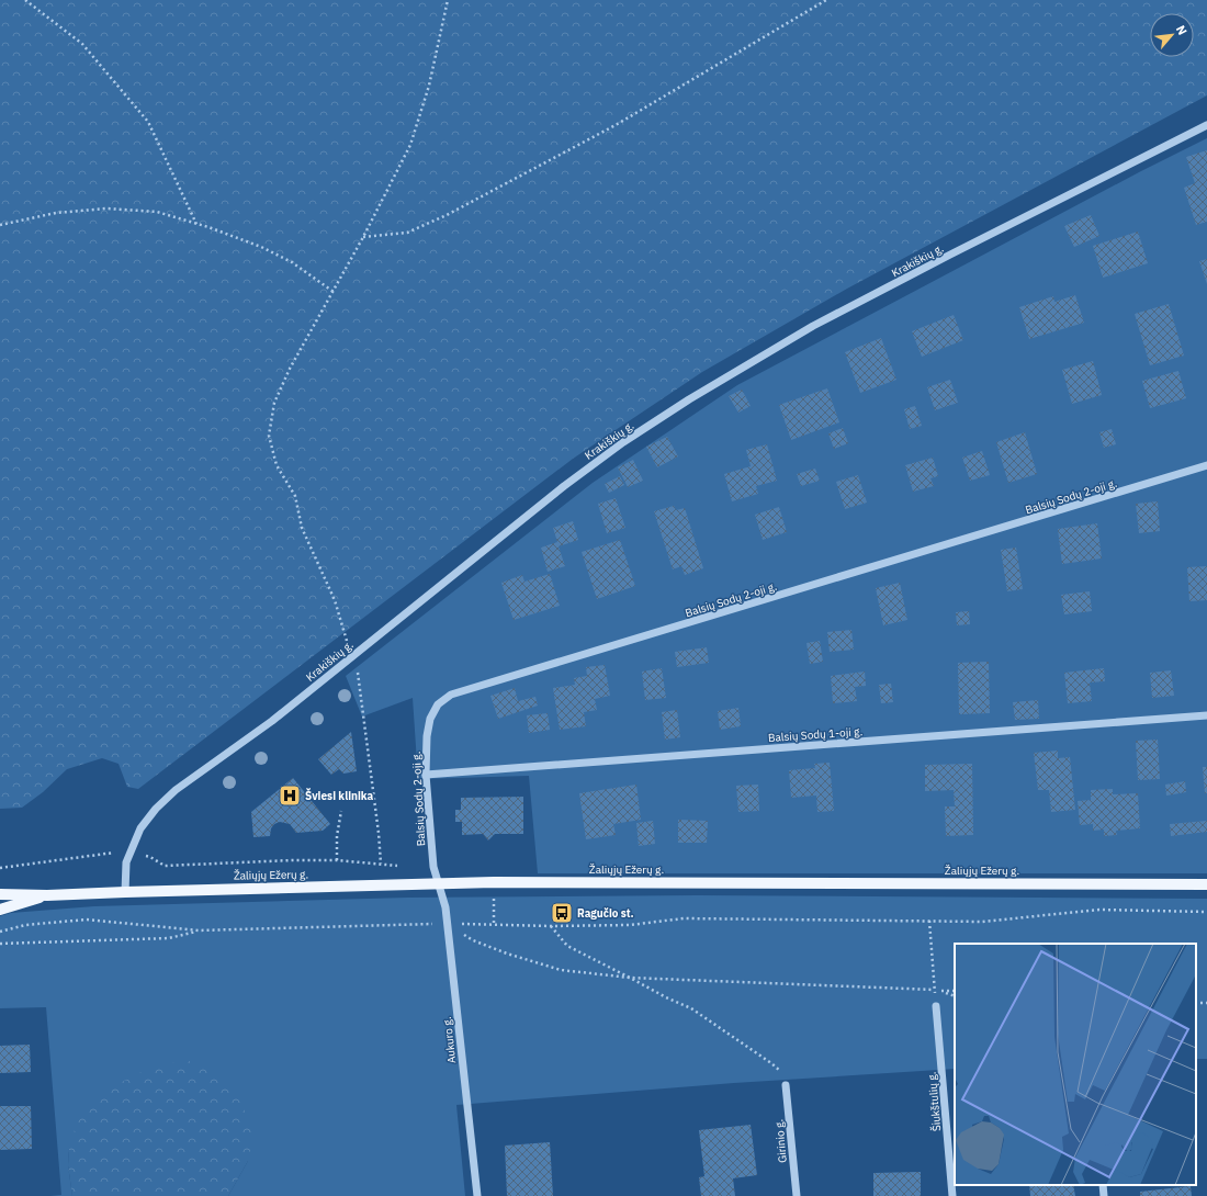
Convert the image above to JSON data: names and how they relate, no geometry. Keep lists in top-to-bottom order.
{
  "streets": {
    "main road": ["Žaliųjų Ežerų g."],
    "street": [
      "Krakiškių g.",
      "Balsių Sodų 2-oji g.",
      "Balsių Sodų 1-oji g.",
      "Aukuro g.",
      "Šiukštulių g.",
      "Girinio g."
    ]
  },
  "crossings": [
    ["Krakiškių g.", "Žaliųjų Ežerų g."],
    ["Balsių Sodų 2-oji g.", "Balsių Sodų 1-oji g."],
    ["Balsių Sodų 2-oji g.", "Žaliųjų Ežerų g."],
    ["Balsių Sodų 2-oji g.", "Aukuro g."],
    ["Žaliųjų Ežerų g.", "Aukuro g."]
  ],
  "places": {
    "hospital": ["Šviesi klinika"],
    "bus stop": ["Ragučio st."]
  },
  "north": "top right"
}
